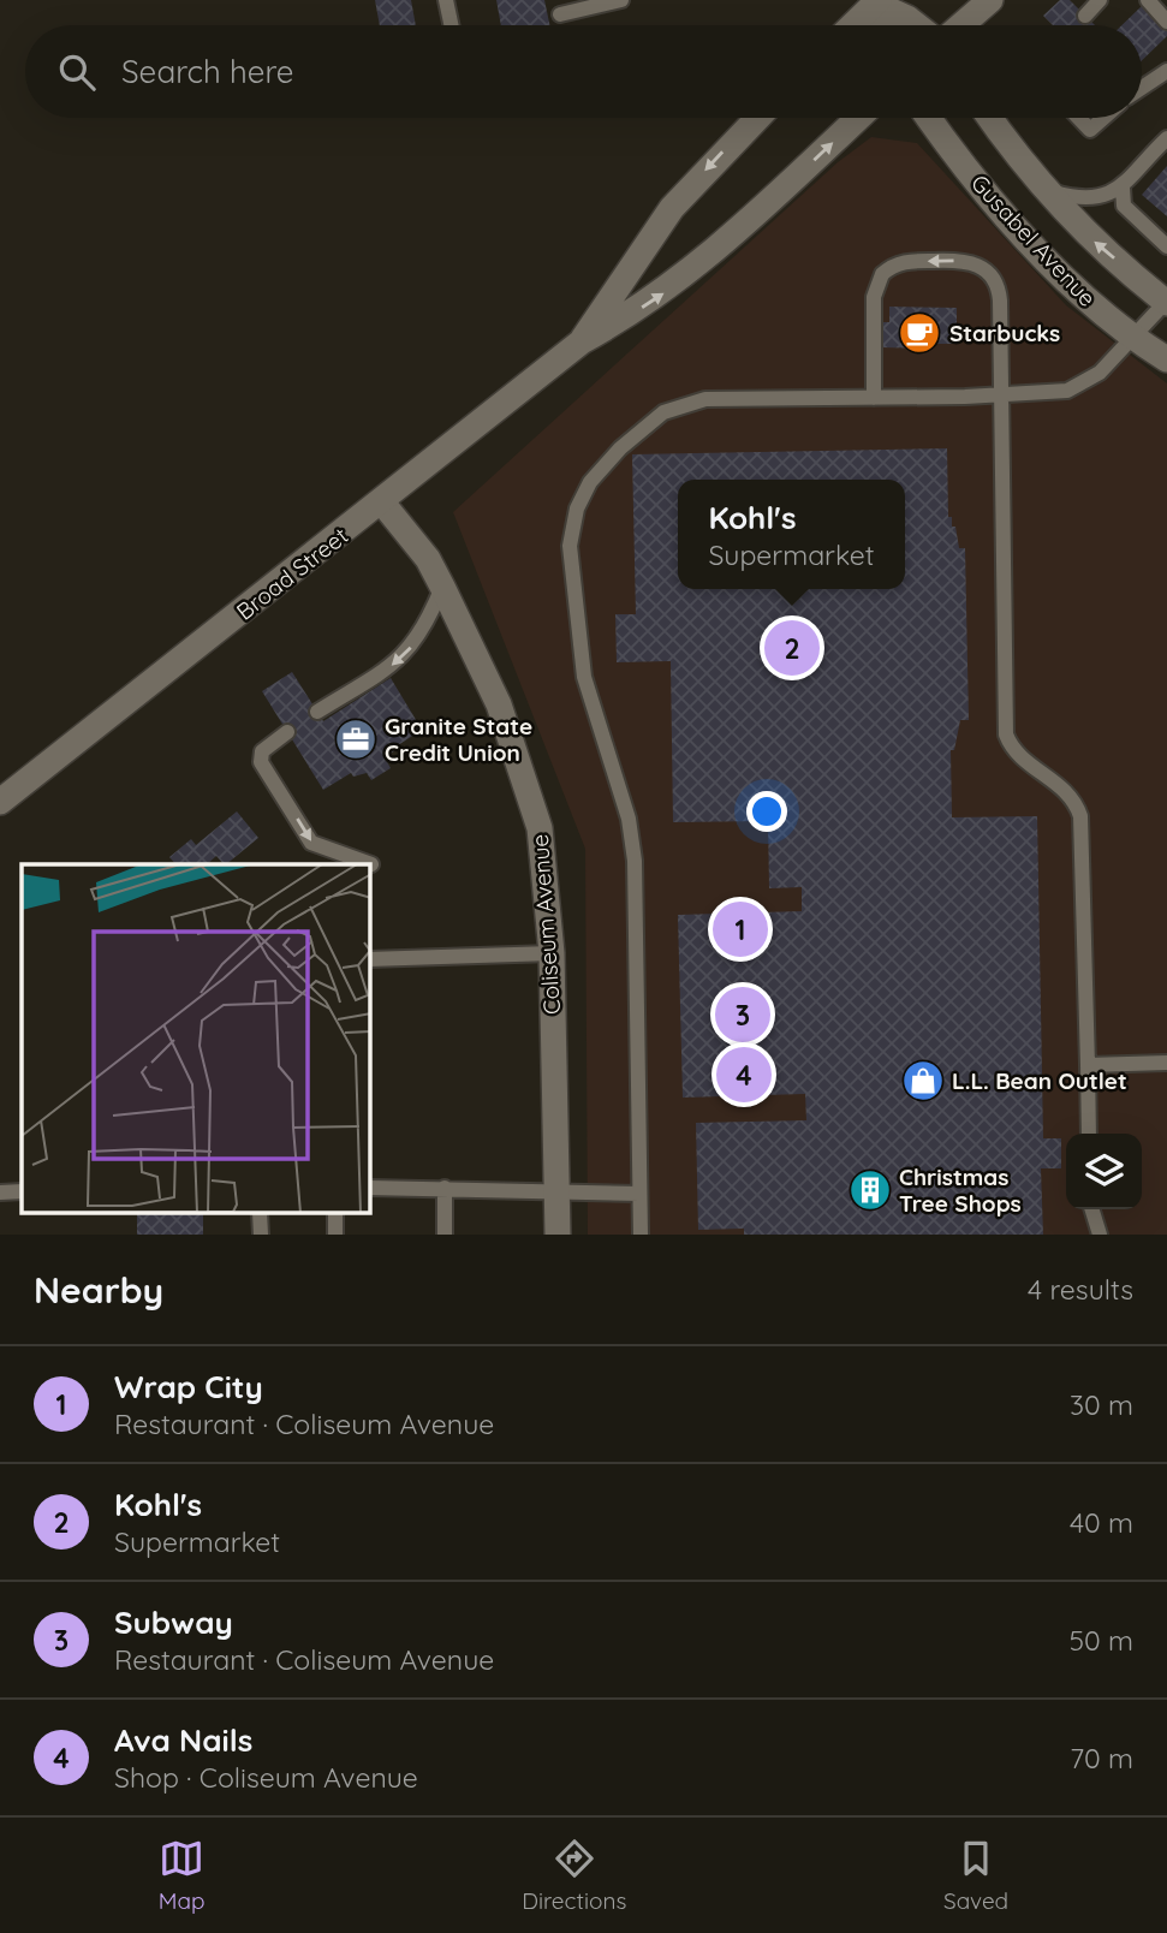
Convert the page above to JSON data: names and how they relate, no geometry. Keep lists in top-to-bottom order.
{
  "streets": {
    "main road": ["Gusabel Avenue", "Broad Street", "Coliseum Avenue"]
  },
  "crossings": [
    ["Broad Street", "Coliseum Avenue"]
  ],
  "places": {
    "cafe": ["Starbucks"],
    "office": ["Granite State Credit Union"],
    "shop": ["L.L. Bean Outlet"],
    "building": ["Christmas Tree Shops"]
  },
  "page": {
    "search": "Search here",
    "popup": ["Kohl's", "Supermarket"],
    "pins": [
      "2",
      "1",
      "3",
      "4"
    ],
    "heading": ["Nearby", "4 results"],
    "list": [
      {
        "mark": "1",
        "name": "Wrap City",
        "note": "Restaurant · Coliseum Avenue",
        "value": "30 m"
      },
      {
        "mark": "2",
        "name": "Kohl's",
        "note": "Supermarket",
        "value": "40 m"
      },
      {
        "mark": "3",
        "name": "Subway",
        "note": "Restaurant · Coliseum Avenue",
        "value": "50 m"
      },
      {
        "mark": "4",
        "name": "Ava Nails",
        "note": "Shop · Coliseum Avenue",
        "value": "70 m"
      }
    ],
    "nav": ["Map", "Directions", "Saved"]
  }
}
